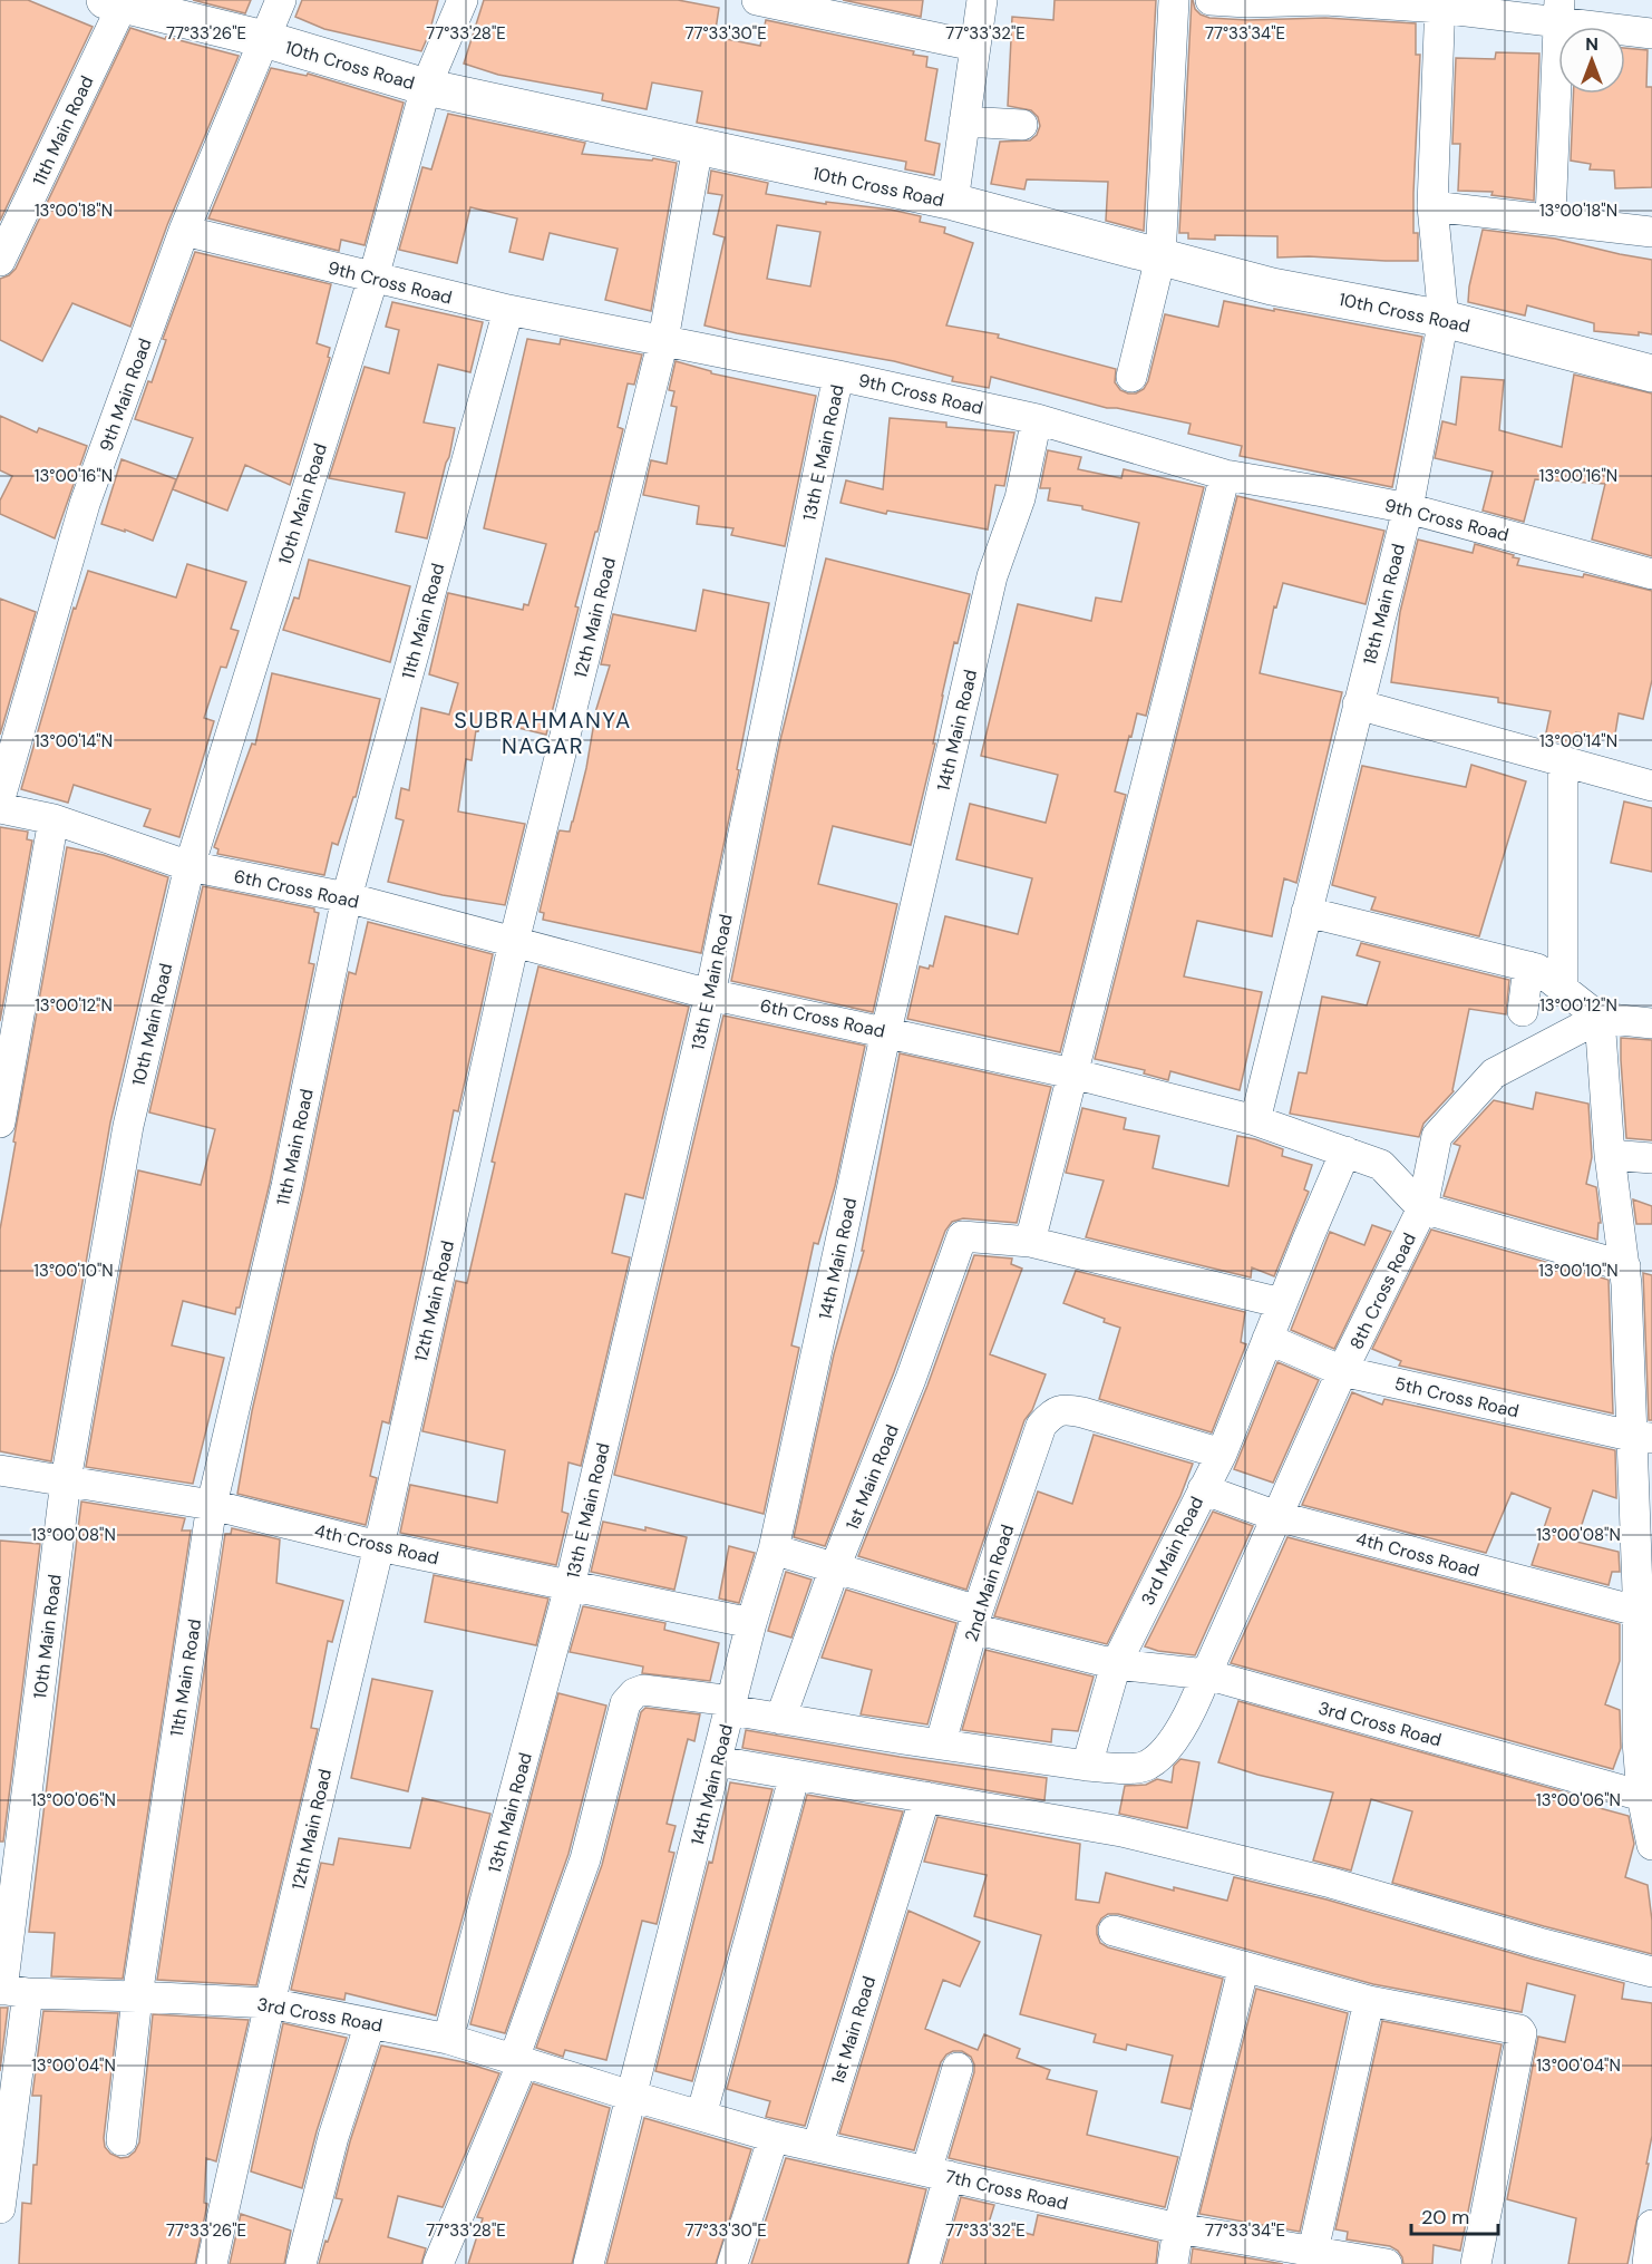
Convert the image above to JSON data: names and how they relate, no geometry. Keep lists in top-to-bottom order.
{
  "streets": {
    "street": [
      "10th Cross Road",
      "11th Main Road",
      "9th Cross Road",
      "9th Main Road",
      "13th E Main Road",
      "10th Main Road",
      "18th Main Road",
      "12th Main Road",
      "14th Main Road",
      "6th Cross Road",
      "8th Cross Road",
      "5th Cross Road",
      "1st Main Road",
      "4th Cross Road",
      "3rd Main Road",
      "2nd Main Road",
      "3rd Cross Road",
      "13th Main Road",
      "7th Cross Road"
    ]
  },
  "crossings": [
    ["10th Cross Road", "11th Main Road"],
    ["10th Cross Road", "9th Main Road"],
    ["10th Cross Road", "10th Main Road"],
    ["10th Cross Road", "18th Main Road"],
    ["10th Cross Road", "12th Main Road"],
    ["11th Main Road", "9th Cross Road"],
    ["11th Main Road", "6th Cross Road"],
    ["11th Main Road", "4th Cross Road"],
    ["11th Main Road", "3rd Cross Road"],
    ["9th Cross Road", "9th Main Road"],
    ["9th Cross Road", "13th E Main Road"],
    ["9th Cross Road", "10th Main Road"],
    ["9th Cross Road", "18th Main Road"],
    ["9th Cross Road", "12th Main Road"],
    ["9th Cross Road", "14th Main Road"],
    ["13th E Main Road", "6th Cross Road"],
    ["13th E Main Road", "4th Cross Road"],
    ["13th E Main Road", "13th Main Road"],
    ["10th Main Road", "6th Cross Road"],
    ["10th Main Road", "4th Cross Road"],
    ["10th Main Road", "3rd Cross Road"],
    ["18th Main Road", "6th Cross Road"],
    ["12th Main Road", "6th Cross Road"],
    ["12th Main Road", "4th Cross Road"],
    ["12th Main Road", "3rd Cross Road"],
    ["14th Main Road", "6th Cross Road"],
    ["14th Main Road", "4th Cross Road"],
    ["14th Main Road", "3rd Cross Road"],
    ["14th Main Road", "7th Cross Road"],
    ["6th Cross Road", "8th Cross Road"],
    ["6th Cross Road", "3rd Main Road"],
    ["8th Cross Road", "5th Cross Road"],
    ["8th Cross Road", "4th Cross Road"],
    ["8th Cross Road", "3rd Main Road"],
    ["8th Cross Road", "3rd Cross Road"],
    ["5th Cross Road", "3rd Main Road"],
    ["1st Main Road", "3rd Cross Road"],
    ["1st Main Road", "7th Cross Road"],
    ["4th Cross Road", "3rd Main Road"],
    ["4th Cross Road", "13th Main Road"],
    ["3rd Main Road", "2nd Main Road"],
    ["3rd Main Road", "3rd Cross Road"],
    ["2nd Main Road", "3rd Cross Road"],
    ["3rd Cross Road", "13th Main Road"],
    ["3rd Cross Road", "7th Cross Road"]
  ],
  "districts": ["SUBRAHMANYA NAGAR"],
  "scale_bar": "20 m",
  "north": "top",
  "coordinates": [
    "77°33'26\"E",
    "77°33'28\"E",
    "77°33'30\"E",
    "77°33'32\"E",
    "77°33'34\"E",
    "13°00'18\"N",
    "13°00'16\"N",
    "13°00'14\"N",
    "13°00'12\"N",
    "13°00'10\"N",
    "13°00'08\"N",
    "13°00'06\"N",
    "13°00'04\"N"
  ]
}
